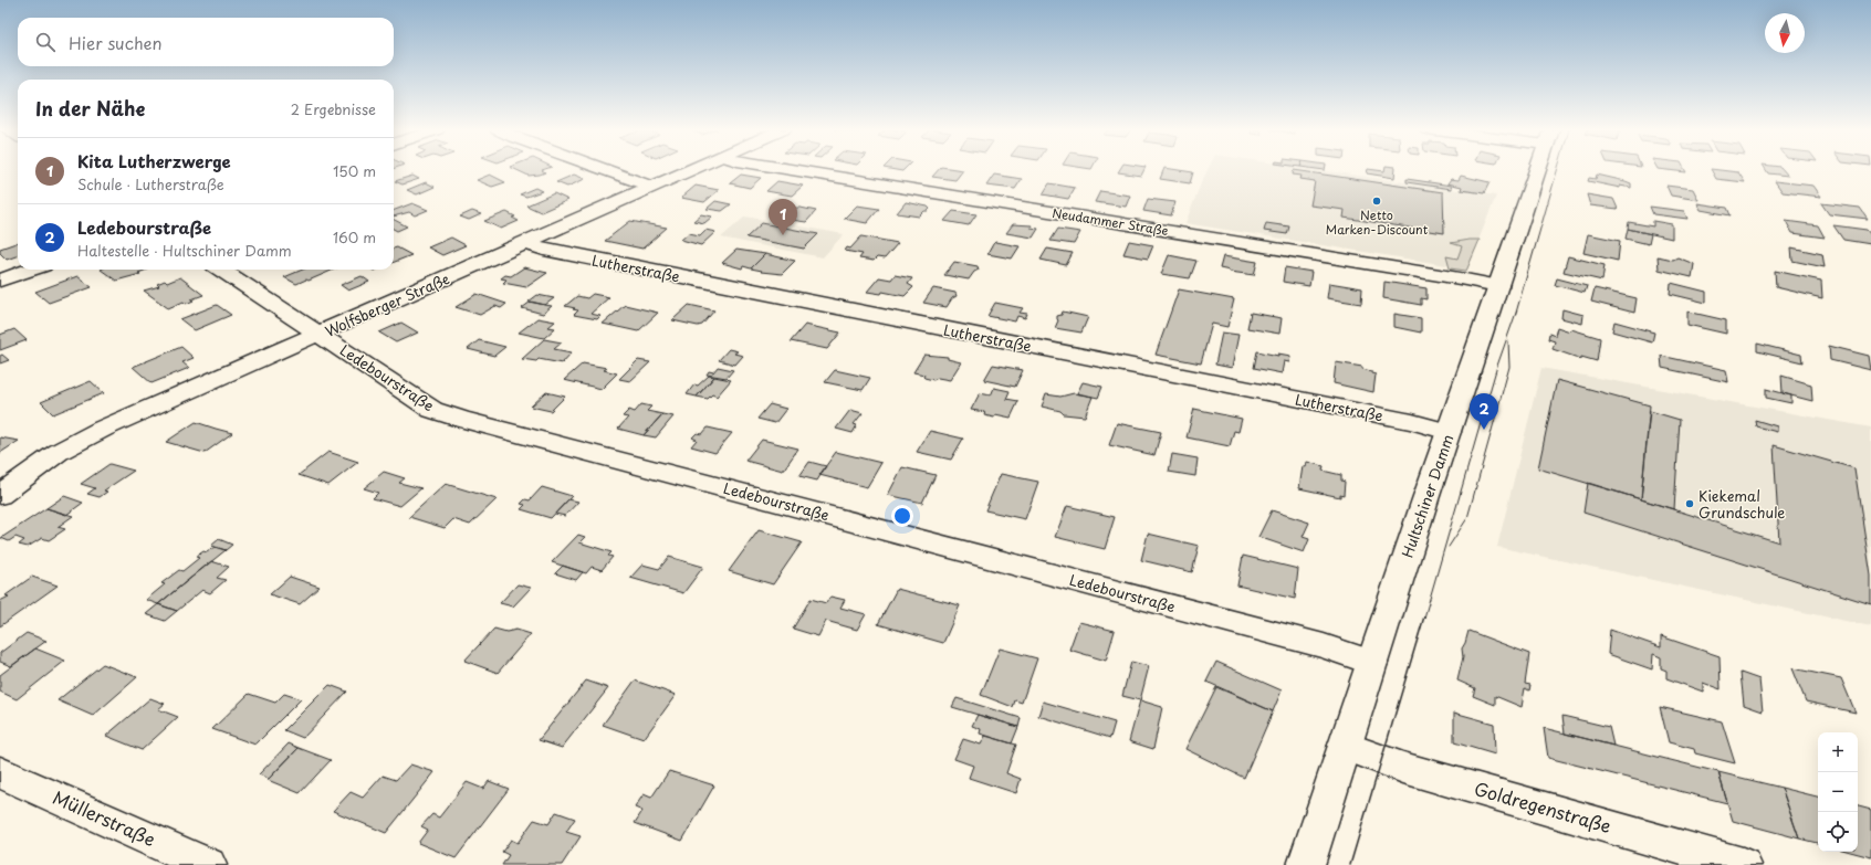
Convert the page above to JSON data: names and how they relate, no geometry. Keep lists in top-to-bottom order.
{
  "streets": {
    "street": [
      "Neudammer Straße",
      "Lutherstraße",
      "Wolfsberger Straße",
      "Ledebourstraße",
      "Hultschiner Damm",
      "Goldregenstraße",
      "Müllerstraße"
    ]
  },
  "crossings": [
    ["Neudammer Straße", "Hultschiner Damm"],
    ["Lutherstraße", "Wolfsberger Straße"],
    ["Lutherstraße", "Hultschiner Damm"],
    ["Wolfsberger Straße", "Ledebourstraße"],
    ["Ledebourstraße", "Hultschiner Damm"],
    ["Hultschiner Damm", "Goldregenstraße"]
  ],
  "places": ["Netto Marken-Discount", "Kiekemal Grundschule"],
  "north": "bottom",
  "page": {
    "search": "Hier suchen",
    "heading": ["In der Nähe", "2 Ergebnisse"],
    "list": [
      {
        "mark": "1",
        "name": "Kita Lutherzwerge",
        "note": "Schule · Lutherstraße",
        "value": "150 m"
      },
      {
        "mark": "2",
        "name": "Ledebourstraße",
        "note": "Haltestelle · Hultschiner Damm",
        "value": "160 m"
      }
    ],
    "pins": ["1", "2"],
    "map_buttons": ["+", "−"]
  }
}
